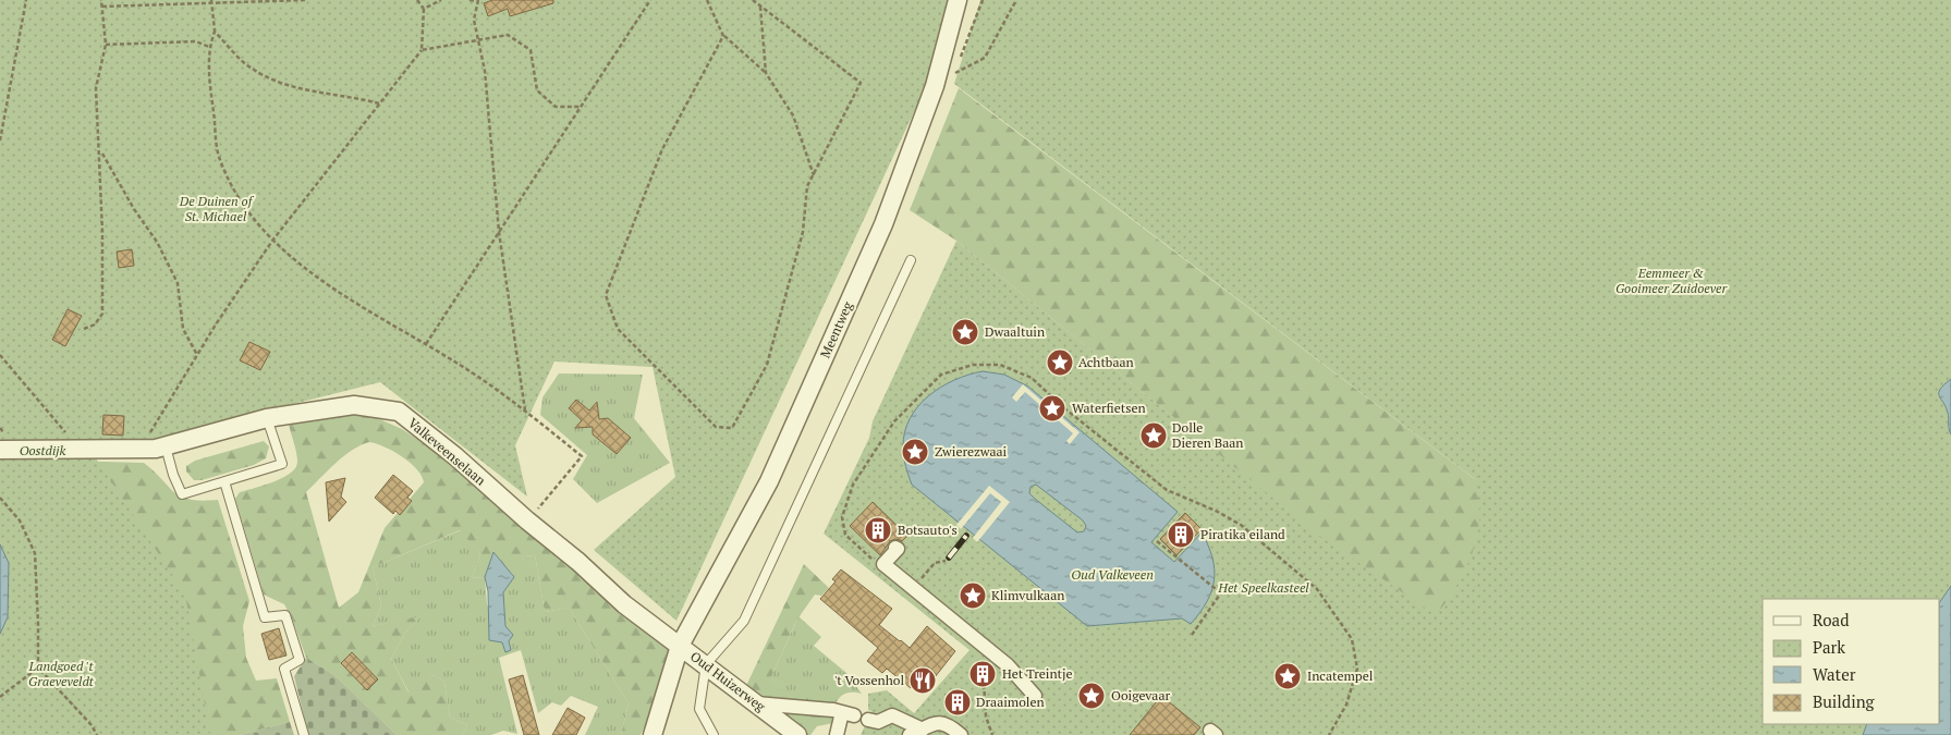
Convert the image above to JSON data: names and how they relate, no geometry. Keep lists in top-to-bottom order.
{
  "streets": {
    "street": ["Meentweg", "Valkeveenselaan", "Oud Huizerweg"]
  },
  "crossings": [
    ["Meentweg", "Valkeveenselaan"],
    ["Meentweg", "Oud Huizerweg"],
    ["Valkeveenselaan", "Oud Huizerweg"]
  ],
  "parks": [
    "De Duinen of St. Michael",
    "Eemmeer & Gooimeer Zuidoever",
    "Oostdijk",
    "Oud Valkeveen",
    "Het Speelkasteel",
    "Landgoed 't Graeveveldt"
  ],
  "places": {
    "place": [
      "Dwaaltuin",
      "Achtbaan",
      "Waterfietsen",
      "Dolle Dieren Baan",
      "Zwierezwaai",
      "Klimvulkaan",
      "Incatempel",
      "Ooigevaar"
    ],
    "building": [
      "Botsauto's",
      "Piratika eiland",
      "Het Treintje",
      "Draaimolen"
    ],
    "restaurant": ["'t Vossenhol"]
  },
  "legend": [
    "Road",
    "Park",
    "Water",
    "Building"
  ]
}
